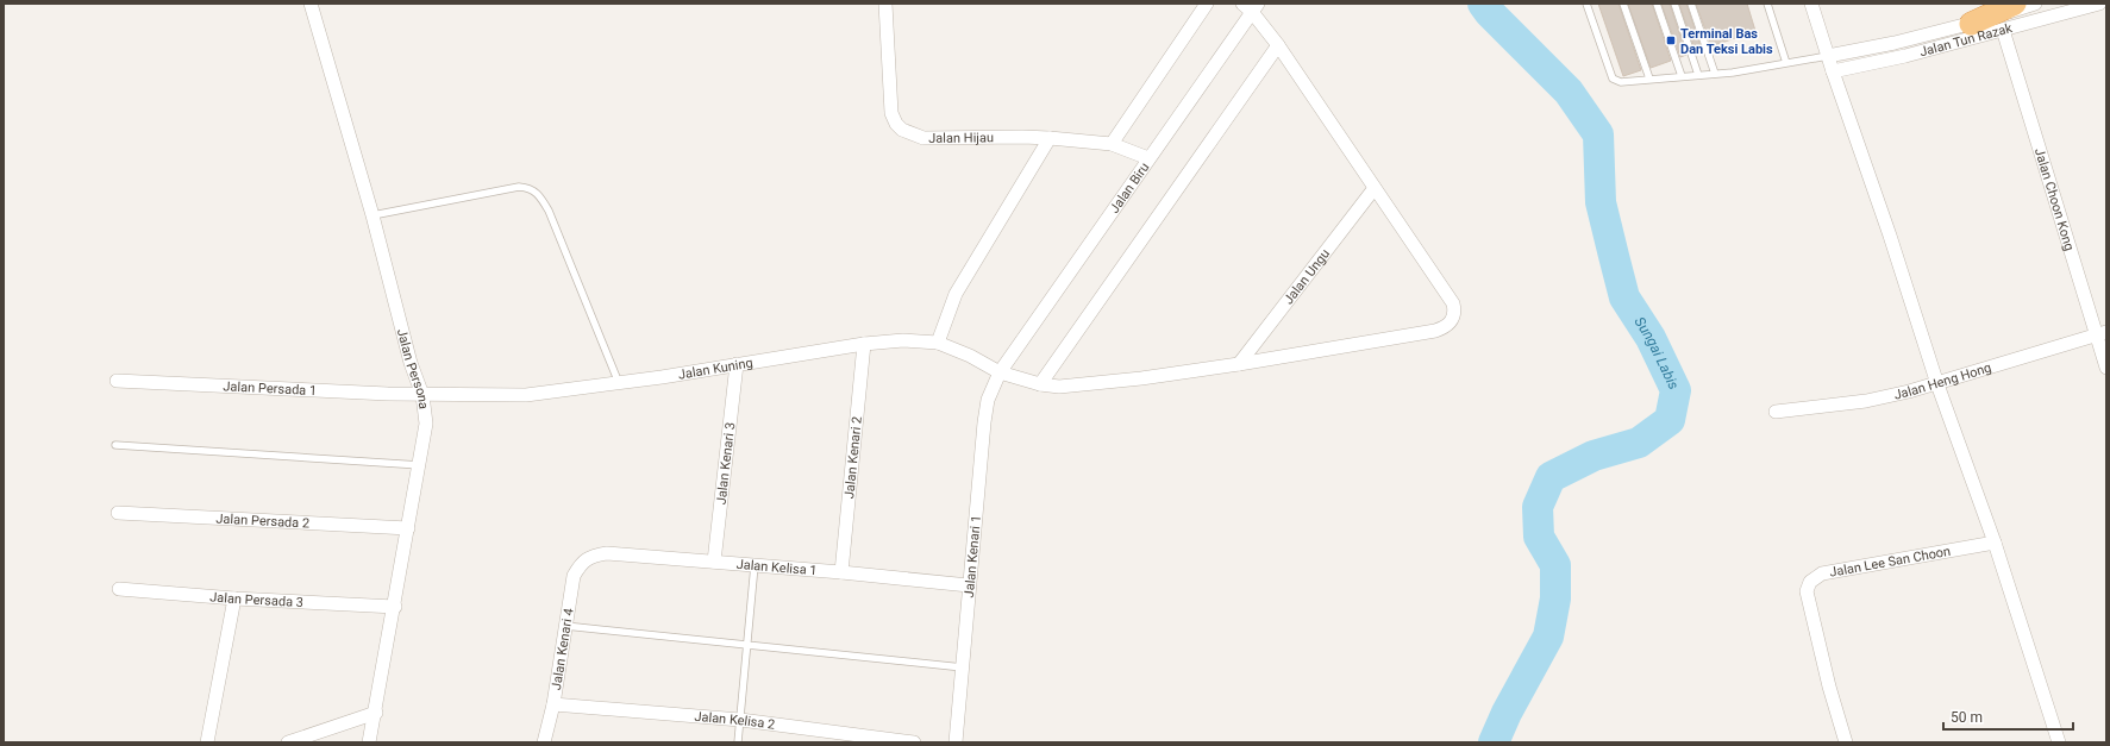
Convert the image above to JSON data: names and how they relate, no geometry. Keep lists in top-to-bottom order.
{
  "streets": {
    "street": [
      "Jalan Tun Razak",
      "Jalan Hijau",
      "Jalan Biru",
      "Jalan Choon Kong",
      "Jalan Ungu",
      "Jalan Kuning",
      "Jalan Persona",
      "Jalan Heng Hong",
      "Jalan Persada 1",
      "Jalan Kenari 2",
      "Jalan Kenari 3",
      "Jalan Persada 2",
      "Jalan Kenari 1",
      "Jalan Lee San Choon",
      "Jalan Kelisa 1",
      "Jalan Persada 3",
      "Jalan Kenari 4",
      "Jalan Kelisa 2"
    ]
  },
  "crossings": [
    ["Jalan Tun Razak", "Jalan Choon Kong"],
    ["Jalan Hijau", "Jalan Biru"],
    ["Jalan Biru", "Jalan Kuning"],
    ["Jalan Biru", "Jalan Kenari 1"],
    ["Jalan Choon Kong", "Jalan Heng Hong"],
    ["Jalan Ungu", "Jalan Kuning"],
    ["Jalan Kuning", "Jalan Persona"],
    ["Jalan Kuning", "Jalan Persada 1"],
    ["Jalan Kuning", "Jalan Kenari 2"],
    ["Jalan Kuning", "Jalan Kenari 3"],
    ["Jalan Kuning", "Jalan Kenari 1"],
    ["Jalan Persona", "Jalan Persada 1"],
    ["Jalan Persona", "Jalan Persada 2"],
    ["Jalan Persona", "Jalan Persada 3"],
    ["Jalan Kenari 2", "Jalan Kelisa 1"],
    ["Jalan Kenari 3", "Jalan Kelisa 1"],
    ["Jalan Kenari 1", "Jalan Kelisa 1"],
    ["Jalan Kelisa 1", "Jalan Kenari 4"],
    ["Jalan Kenari 4", "Jalan Kelisa 2"]
  ],
  "water": ["Sungai Labis"],
  "places": {
    "transit": ["Terminal Bas Dan Teksi Labis"]
  },
  "scale_bar": "50 m"
}
